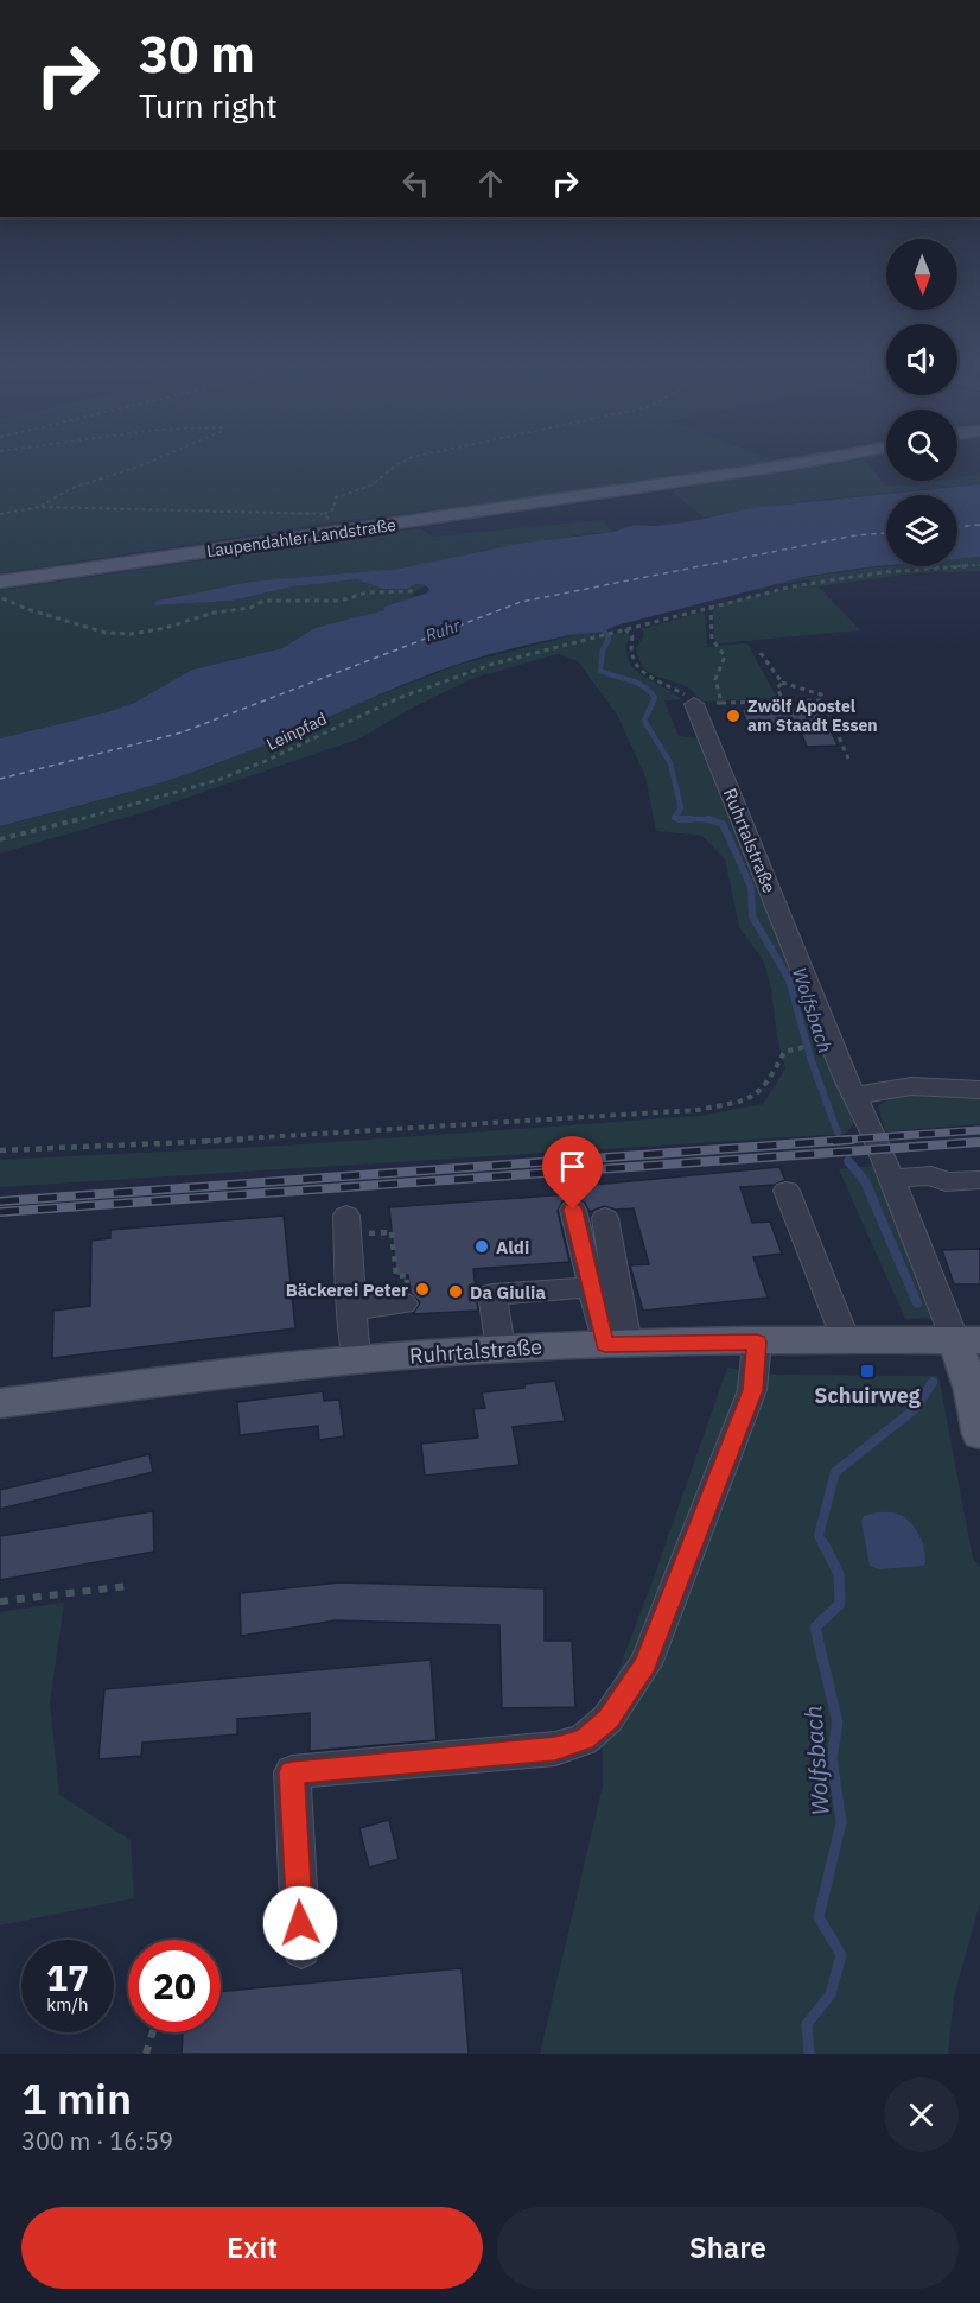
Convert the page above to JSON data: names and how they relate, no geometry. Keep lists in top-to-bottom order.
{
  "streets": {
    "main road": ["Laupendahler Landstraße", "Ruhrtalstraße"],
    "path": ["Leinpfad"]
  },
  "water": ["Ruhr", "Wolfsbach"],
  "places": {
    "other": [
      "Zwölf Apostel am Staadt Essen",
      "Aldi",
      "Bäckerei Peter",
      "Da Giulia"
    ],
    "transit": ["Schuirweg"]
  },
  "north": "bottom",
  "page": {
    "turn": ["30 m", "Turn right"],
    "speed": "17 km/h",
    "limit": "20",
    "heading": ["1 min", "300 m · 16:59"],
    "buttons": ["Exit", "Share"]
  }
}
